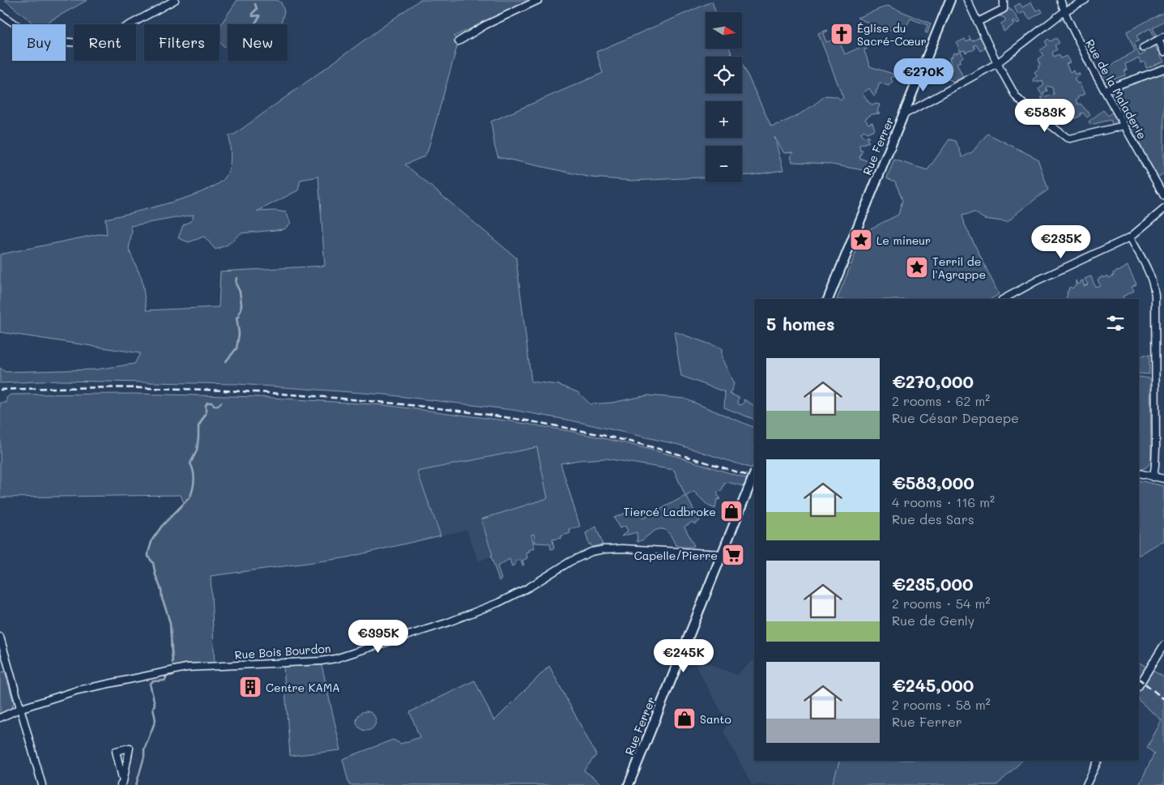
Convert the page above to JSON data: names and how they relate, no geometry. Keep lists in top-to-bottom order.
{
  "streets": {
    "main road": ["Rue Ferrer"],
    "street": ["Rue de la Maladerie", "Rue Bois Bourdon"]
  },
  "crossings": [
    ["Rue Ferrer", "Rue Bois Bourdon"]
  ],
  "places": {
    "church": ["Église du Sacré-Cœur"],
    "place": ["Le mineur", "Terril de l'Agrappe"],
    "shop": ["Tiercé Ladbroke", "Santo"],
    "supermarket": ["Capelle/Pierre"],
    "building": ["Centre KAMA"]
  },
  "north": "right",
  "page": {
    "map_buttons": ["+", "−"],
    "chip": [
      "Buy",
      "Rent",
      "Filters",
      "New"
    ],
    "price": [
      "€270K",
      "€583K",
      "€235K",
      "€395K",
      "€245K"
    ],
    "heading": "5 homes",
    "list": [
      {
        "name": "€270,000",
        "note": "2 rooms · 62 m² · Rue César Depaepe"
      },
      {
        "name": "€583,000",
        "note": "4 rooms · 116 m² · Rue des Sars"
      },
      {
        "name": "€235,000",
        "note": "2 rooms · 54 m² · Rue de Genly"
      },
      {
        "name": "€245,000",
        "note": "2 rooms · 58 m² · Rue Ferrer"
      }
    ]
  }
}
